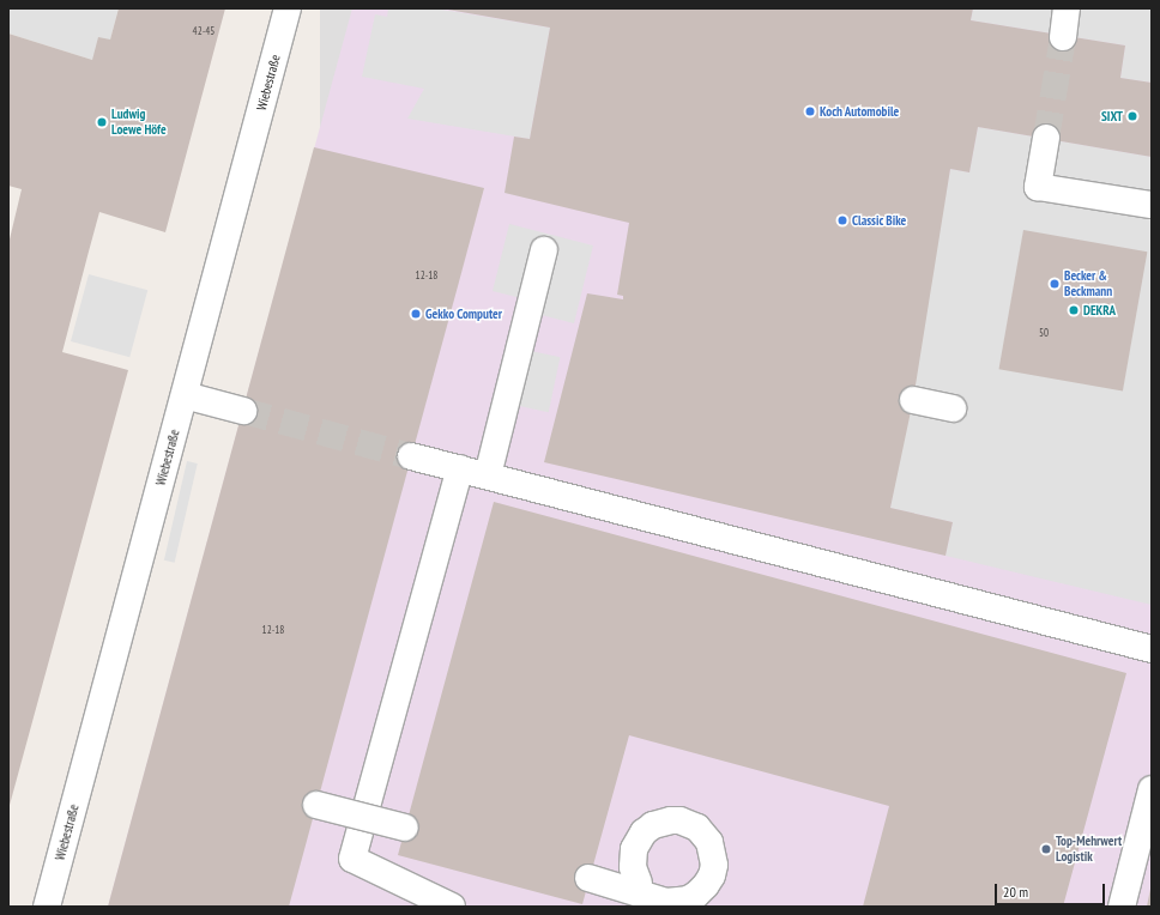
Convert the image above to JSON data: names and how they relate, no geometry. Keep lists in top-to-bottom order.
{
  "streets": {
    "street": ["Wiebestraße"]
  },
  "places": [
    "Koch Automobile",
    "SIXT",
    "Ludwig Loewe Höfe",
    "Classic Bike",
    "Becker & Beckmann",
    "DEKRA",
    "Gekko Computer",
    "Top-Mehrwert Logistik"
  ],
  "house_numbers": [
    "42-45",
    "12-18",
    "50",
    "12-18"
  ],
  "scale_bar": "20 m"
}
